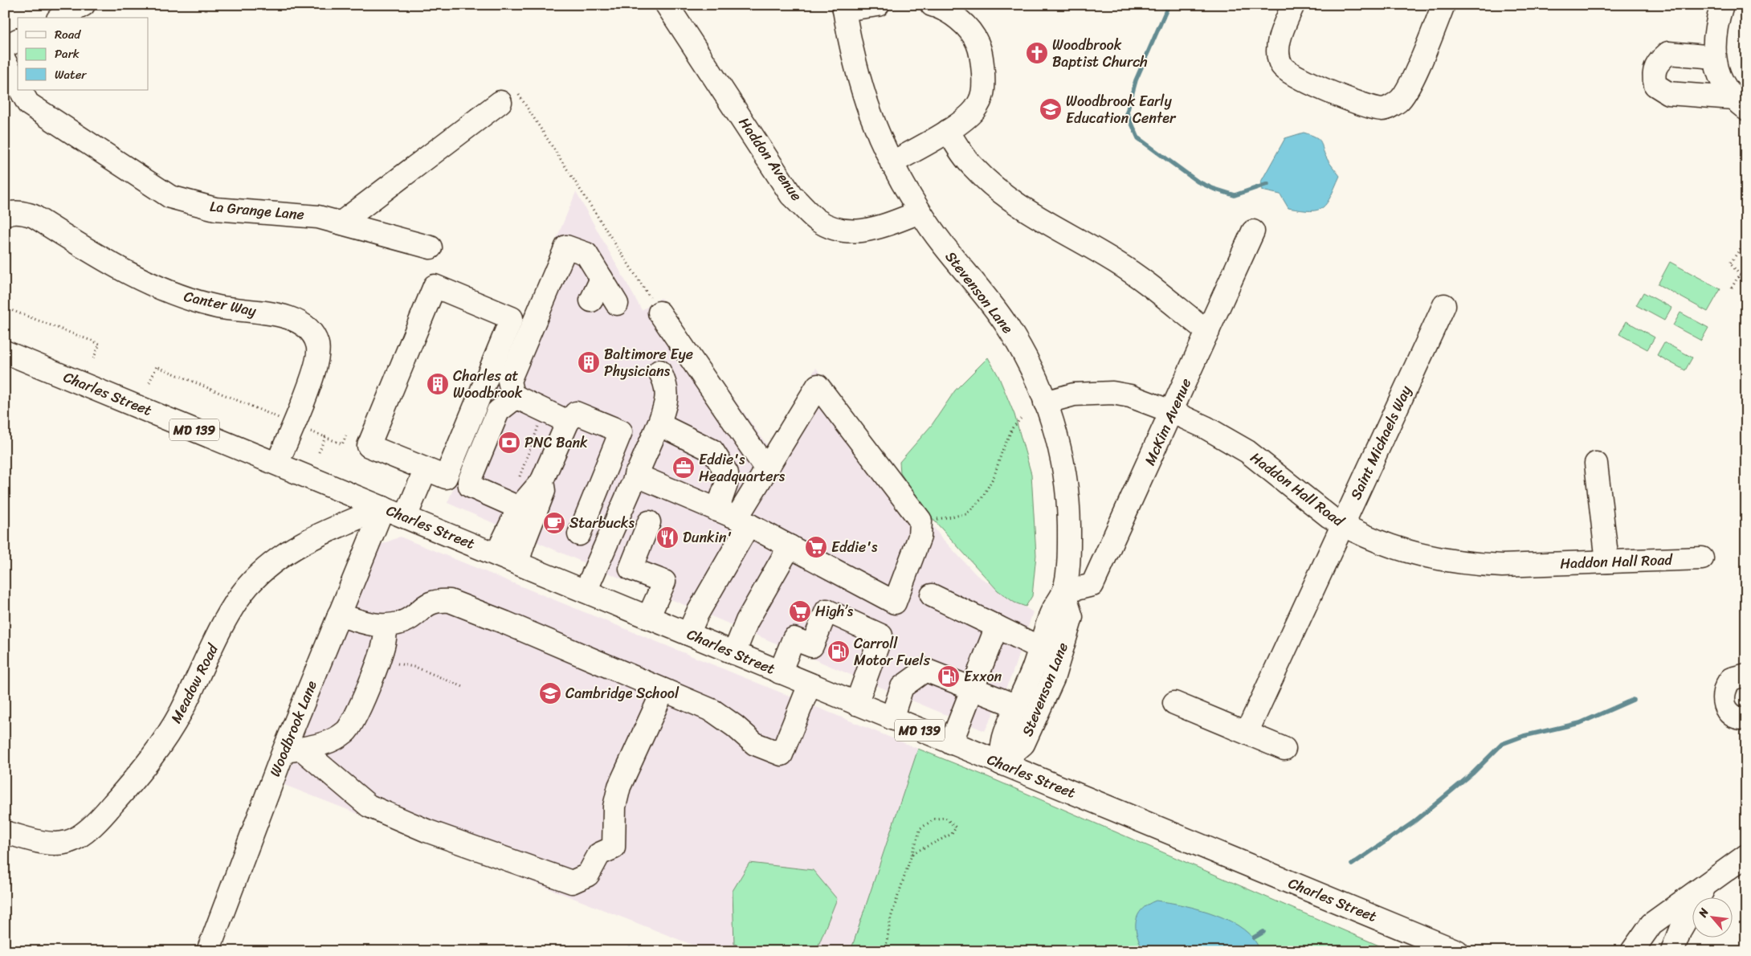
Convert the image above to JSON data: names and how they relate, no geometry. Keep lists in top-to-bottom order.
{
  "streets": {
    "street": [
      "Haddon Avenue",
      "La Grange Lane",
      "Stevenson Lane",
      "Canter Way",
      "Charles Street",
      "McKim Avenue",
      "MD 139",
      "Saint Michaels Way",
      "Haddon Hall Road",
      "Meadow Road",
      "Woodbrook Lane"
    ]
  },
  "crossings": [
    ["Haddon Avenue", "Stevenson Lane"],
    ["Stevenson Lane", "Charles Street"],
    ["Stevenson Lane", "McKim Avenue"],
    ["Stevenson Lane", "Haddon Hall Road"],
    ["Canter Way", "Charles Street"],
    ["Charles Street", "Meadow Road"],
    ["Charles Street", "Woodbrook Lane"],
    ["McKim Avenue", "Haddon Hall Road"],
    ["Saint Michaels Way", "Haddon Hall Road"],
    ["Meadow Road", "Woodbrook Lane"]
  ],
  "places": {
    "church": ["Woodbrook Baptist Church"],
    "school or university": ["Woodbrook Early Education Center", "Cambridge School"],
    "building": ["Baltimore Eye Physicians", "Charles at Woodbrook"],
    "bank": ["PNC Bank"],
    "office": ["Eddie's Headquarters"],
    "cafe": ["Starbucks"],
    "restaurant": ["Dunkin'"],
    "supermarket": ["Eddie's", "High’s"],
    "fuel station": ["Carroll Motor Fuels", "Exxon"]
  },
  "legend": ["Road", "Park", "Water"],
  "north": "top left"
}
